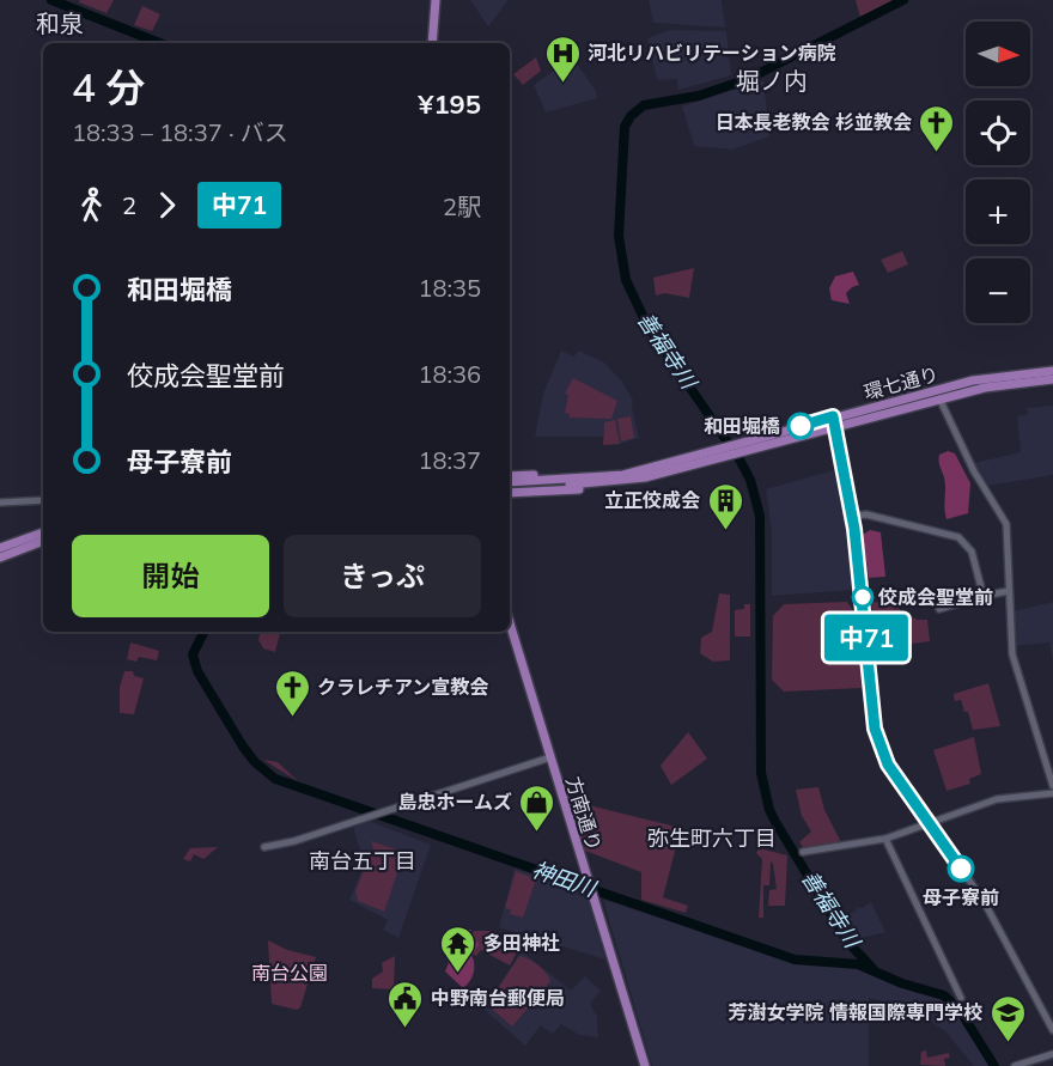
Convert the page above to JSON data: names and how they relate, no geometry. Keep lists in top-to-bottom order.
{
  "streets": {
    "main road": ["環七通り", "方南通り"]
  },
  "districts": [
    "和泉",
    "堀ノ内",
    "弥生町六丁目",
    "南台五丁目"
  ],
  "water": ["善福寺川", "神田川"],
  "parks": ["南台公園"],
  "places": {
    "hospital": ["河北リハビリテーション病院"],
    "church": ["日本長老教会 杉並教会", "クラレチアン宣教会"],
    "other": ["和田堀橋", "佼成会聖堂前", "母子寮前"],
    "building": ["立正佼成会"],
    "shop": ["島忠ホームズ"],
    "temple": ["多田神社"],
    "public building": ["中野南台郵便局"],
    "school or university": ["芳澍女学院 情報国際専門学校"]
  },
  "lines": ["bus line 中71"],
  "north": "right",
  "page": {
    "on_map": "中71",
    "map_buttons": ["+", "−"],
    "heading": ["4 分", "18:33 – 18:37 · バス", "¥195"],
    "legs": ["2", "中71", "2駅"],
    "list": [
      {
        "name": "和田堀橋",
        "value": "18:35"
      },
      {
        "name": "佼成会聖堂前",
        "value": "18:36"
      },
      {
        "name": "母子寮前",
        "value": "18:37"
      }
    ],
    "buttons": ["開始", "きっぷ"]
  }
}
